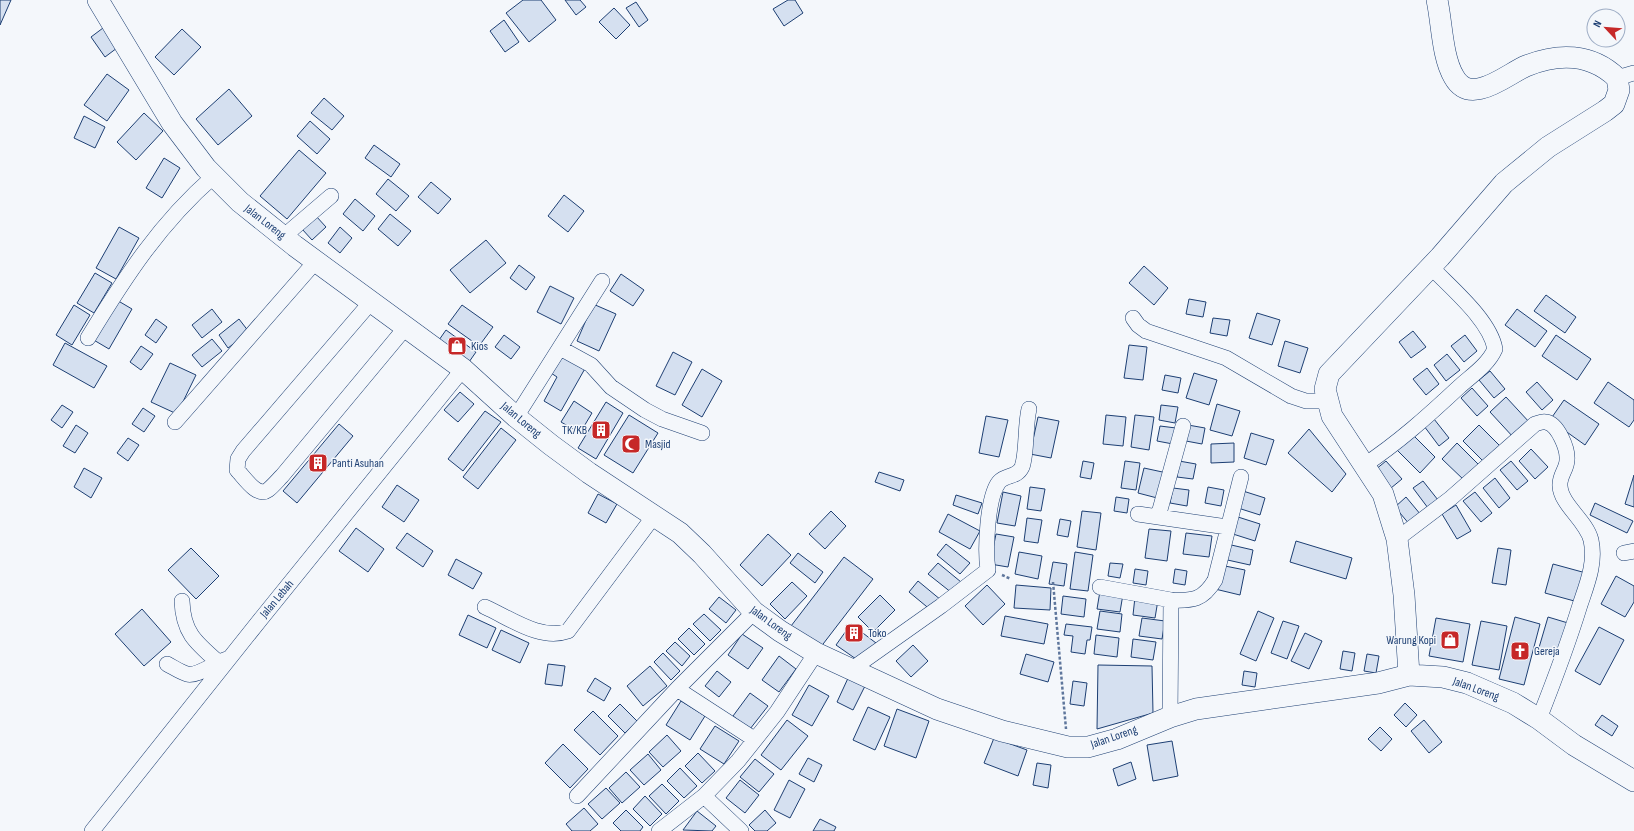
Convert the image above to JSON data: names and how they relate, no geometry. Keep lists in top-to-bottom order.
{
  "streets": {
    "street": ["Jalan Loreng", "Jalan Lebah"]
  },
  "crossings": [
    ["Jalan Loreng", "Jalan Lebah"]
  ],
  "places": {
    "shop": ["Kios", "Warung Kopi"],
    "building": ["TK/KB", "Panti Asuhan", "Toko"],
    "mosque": ["Masjid"],
    "church": ["Gereja"]
  },
  "north": "top left"
}
